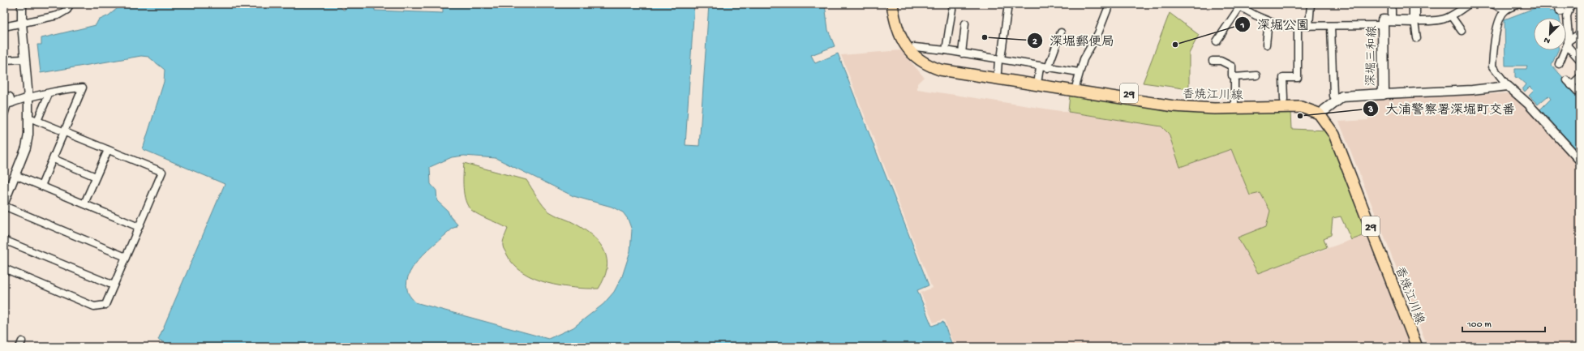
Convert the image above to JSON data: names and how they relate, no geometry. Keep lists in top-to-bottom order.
{
  "streets": {
    "main road": ["深堀三和線", "29", "香焼江川線"]
  },
  "crossings": [
    ["深堀三和線", "香焼江川線"]
  ],
  "places": ["深堀郵便局", "深堀公園", "大浦警察署深堀町交番"],
  "scale_bar": "100 m",
  "north": "bottom left"
}
